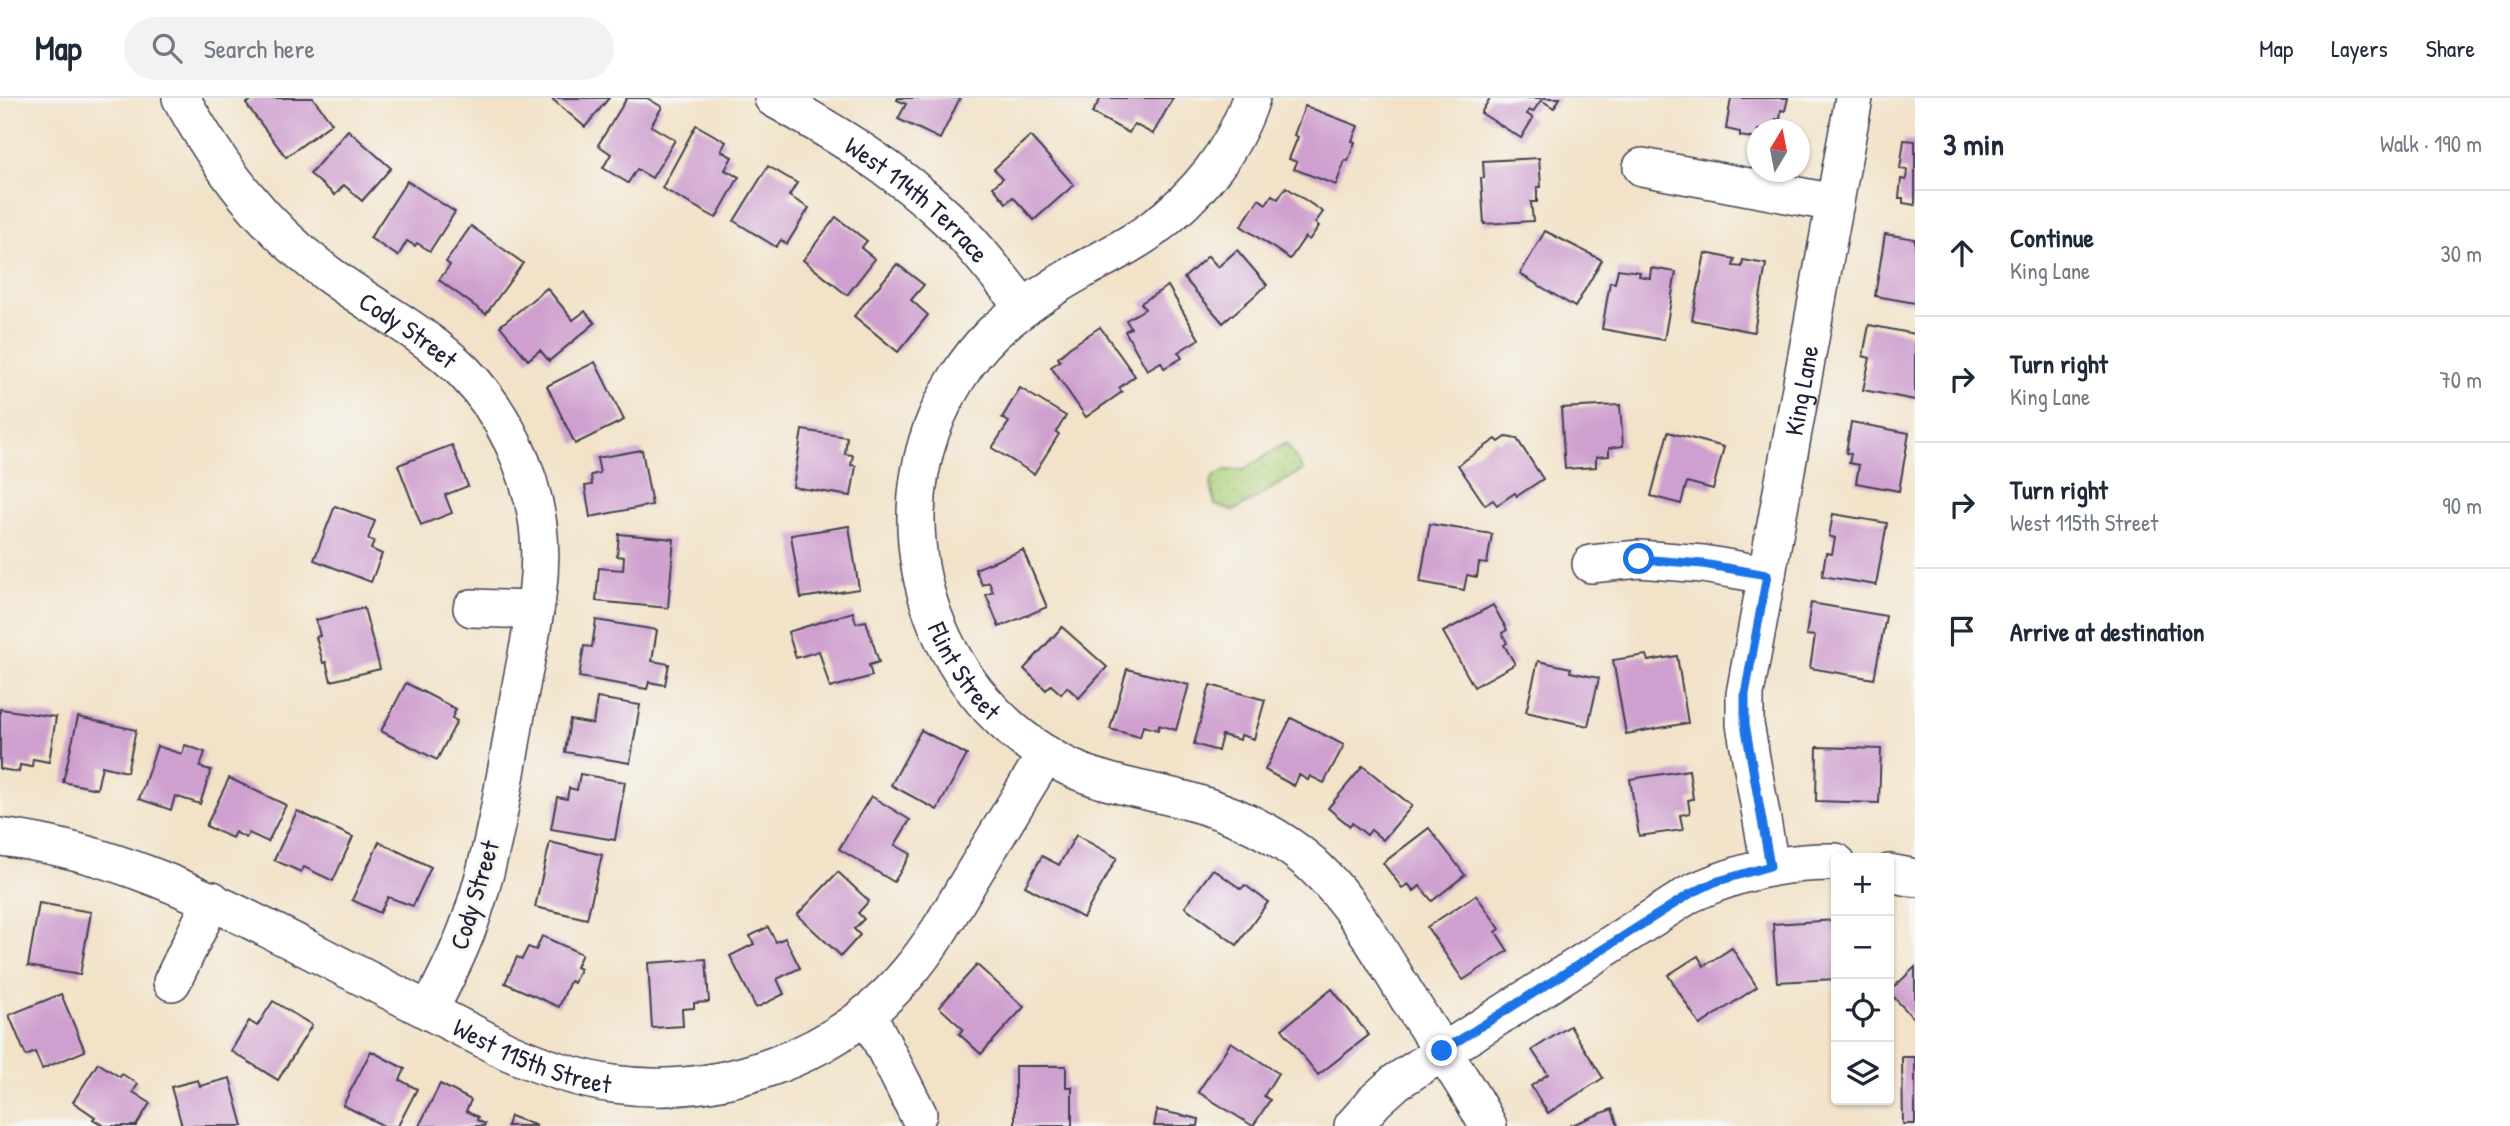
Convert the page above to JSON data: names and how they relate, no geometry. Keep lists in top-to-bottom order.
{
  "streets": {
    "street": [
      "West 114th Terrace",
      "Cody Street",
      "King Lane",
      "Flint Street",
      "West 115th Street"
    ]
  },
  "crossings": [
    ["West 114th Terrace", "Flint Street"],
    ["Cody Street", "West 115th Street"],
    ["Flint Street", "West 115th Street"]
  ],
  "north": "top",
  "page": {
    "header": "Map",
    "search": "Search here",
    "nav": ["Map", "Layers", "Share"],
    "heading": ["3 min", "Walk · 190 m"],
    "list": [
      ["Continue", "King Lane", "30 m"],
      ["Turn right", "King Lane", "70 m"],
      ["Turn right", "West 115th Street", "90 m"],
      "Arrive at destination"
    ],
    "map_buttons": ["+", "−"]
  }
}
